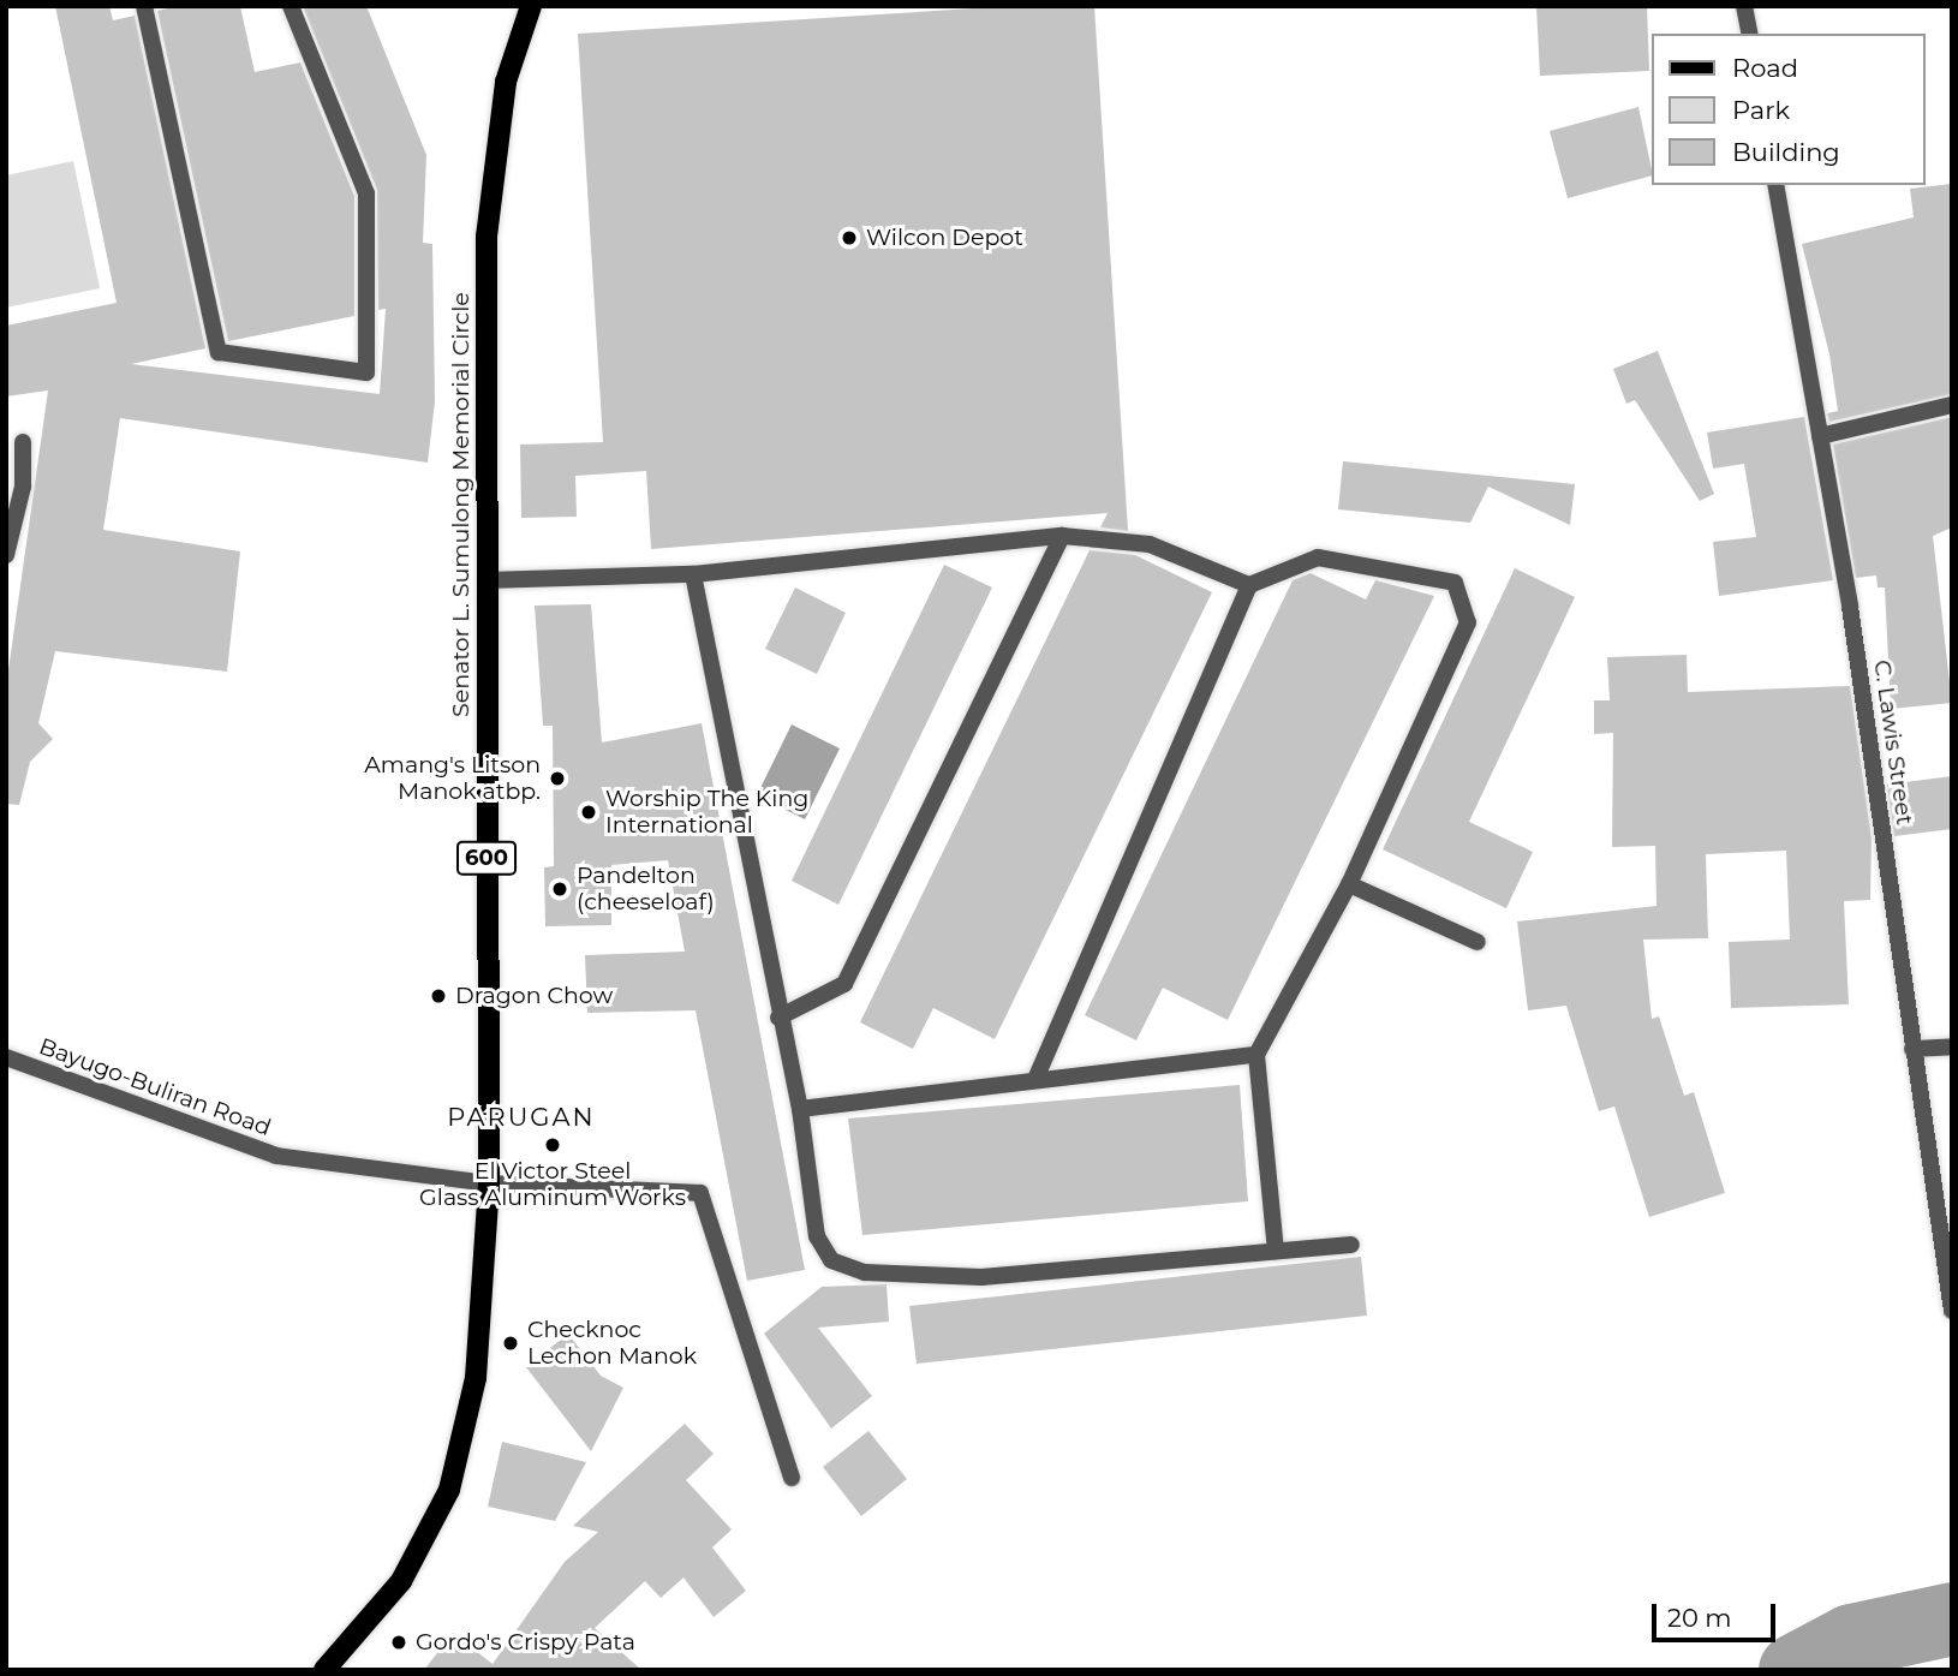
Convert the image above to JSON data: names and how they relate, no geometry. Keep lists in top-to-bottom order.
{
  "streets": {
    "main road": ["Senator L. Sumulong Memorial Circle", "600"],
    "street": ["C. Lawis Street", "Bayugo-Buliran Road"]
  },
  "crossings": [
    ["Senator L. Sumulong Memorial Circle", "Bayugo-Buliran Road"]
  ],
  "districts": ["PARUGAN"],
  "places": [
    "Wilcon Depot",
    "Amang's Litson Manok atbp.",
    "Worship The King International",
    "Pandelton (cheeseloaf)",
    "Dragon Chow",
    "El Victor Steel Glass Aluminum Works",
    "Checknoc Lechon Manok",
    "Gordo's Crispy Pata"
  ],
  "legend": ["Road", "Park", "Building"],
  "scale_bar": "20 m"
}
